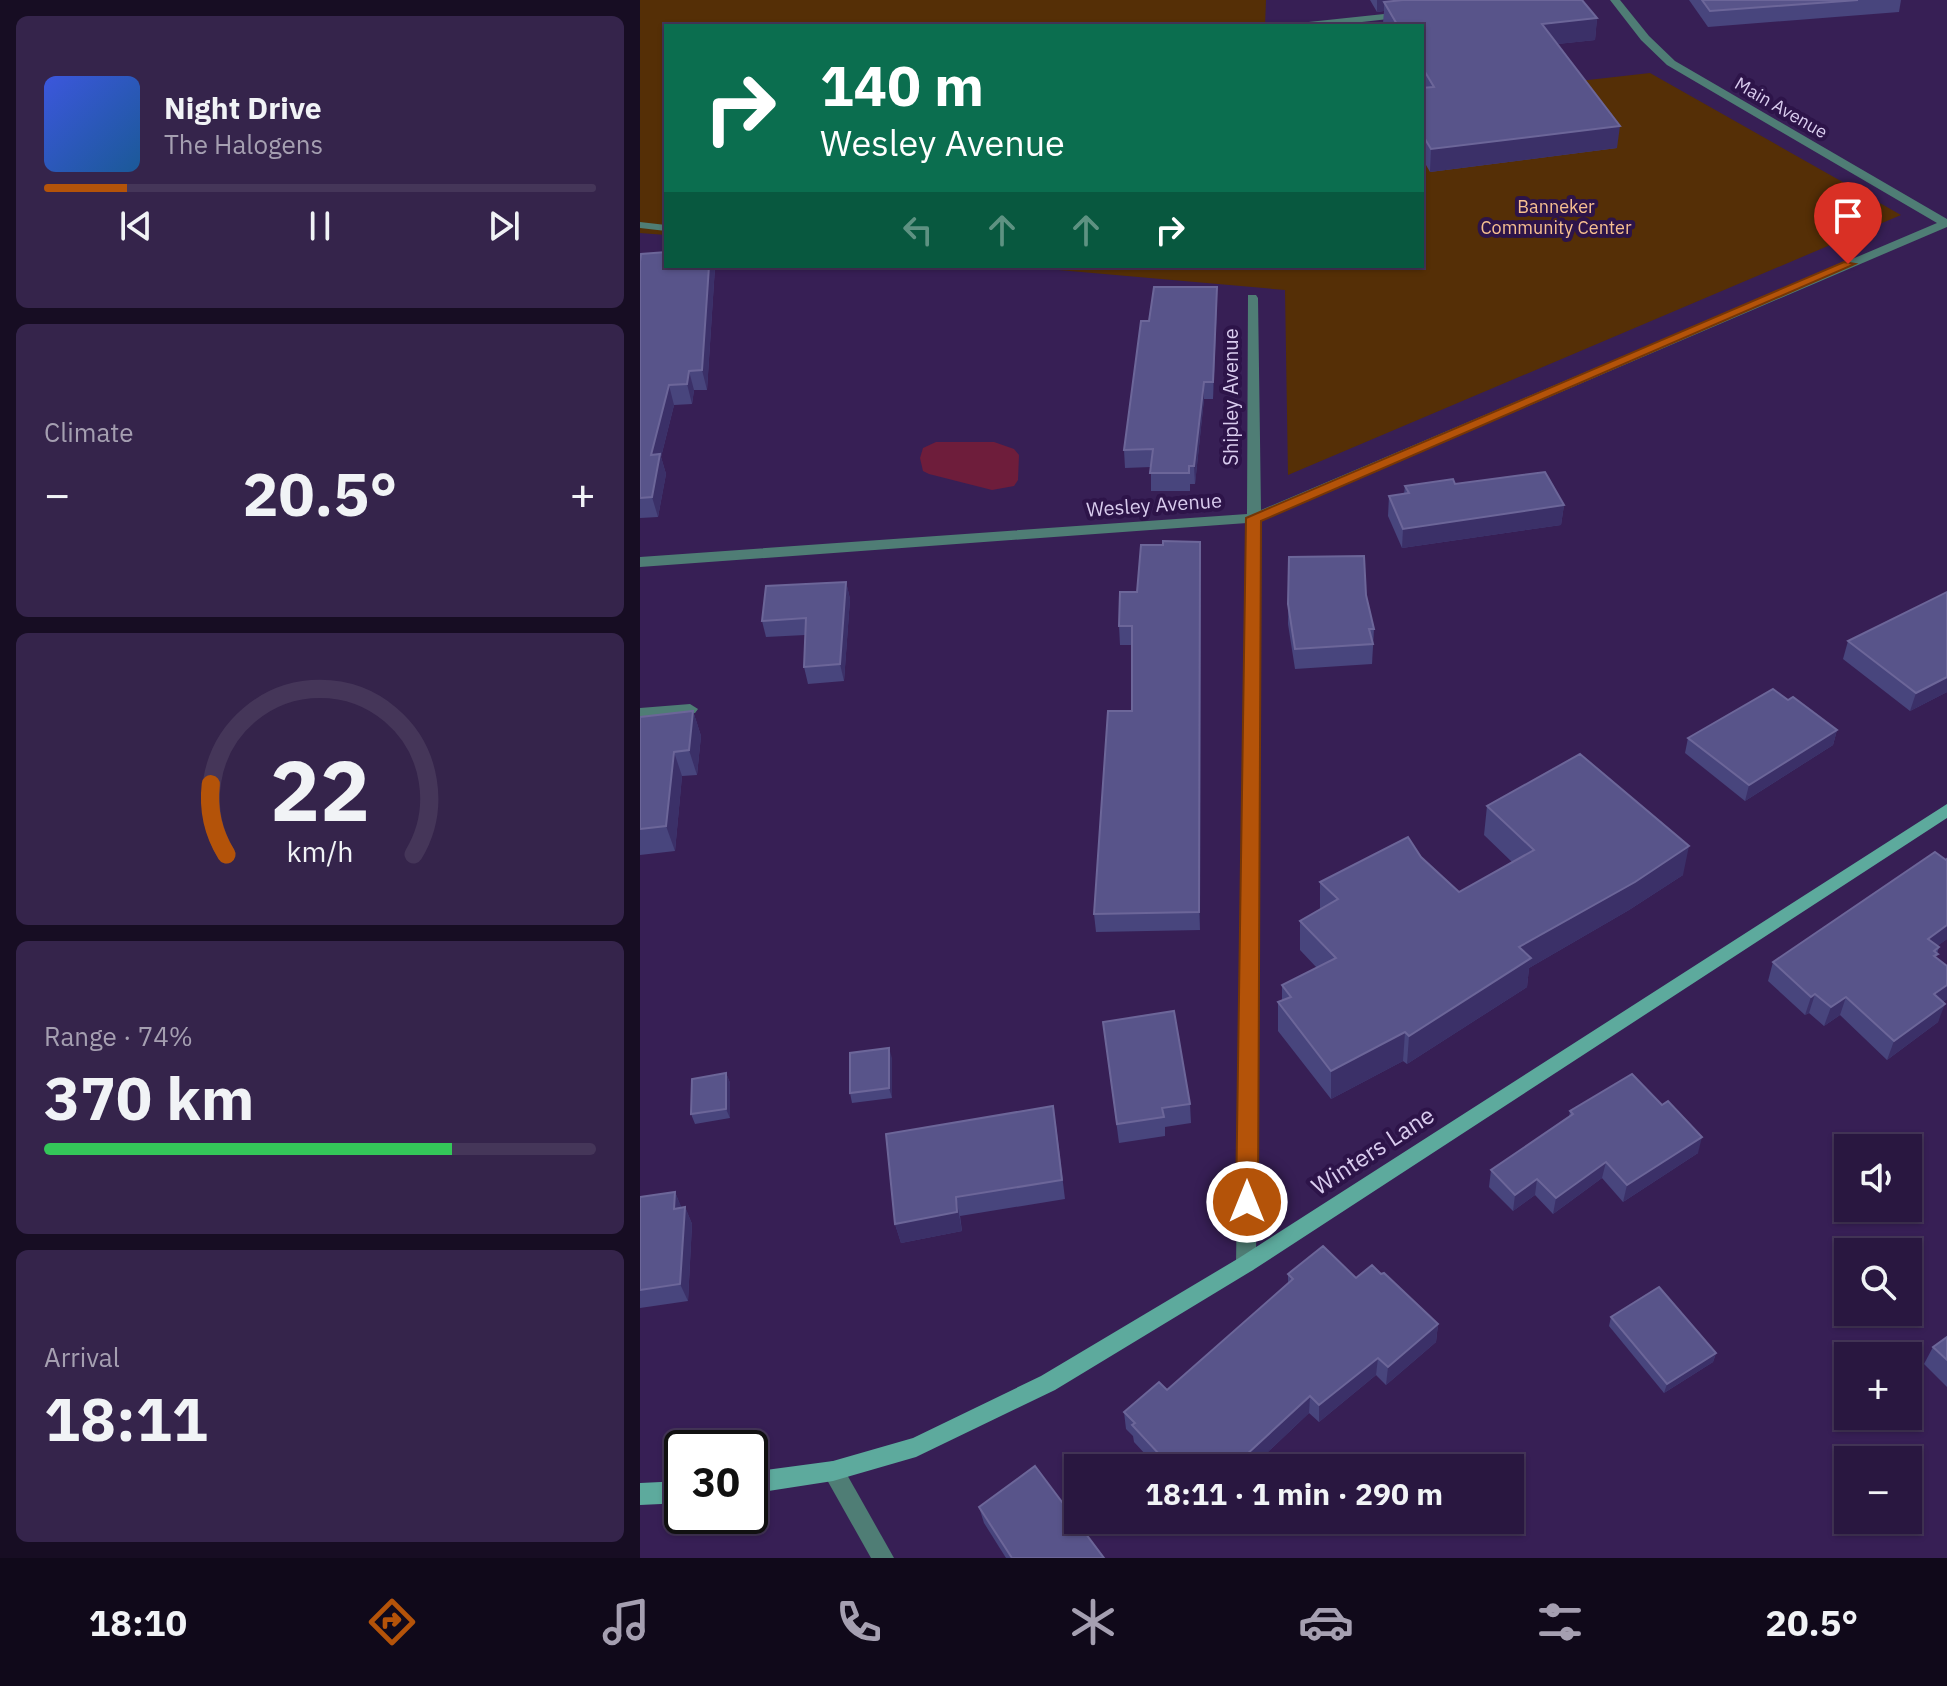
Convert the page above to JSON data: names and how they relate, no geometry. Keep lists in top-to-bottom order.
{
  "streets": {
    "street": [
      "Main Avenue",
      "Shipley Avenue",
      "Wesley Avenue",
      "Winters Lane"
    ]
  },
  "crossings": [
    ["Main Avenue", "Wesley Avenue"],
    ["Shipley Avenue", "Wesley Avenue"],
    ["Shipley Avenue", "Winters Lane"]
  ],
  "parks": ["Banneker Community Center"],
  "page": {
    "turn": ["140 m", "Wesley Avenue"],
    "song": ["Night Drive", "The Halogens"],
    "tile": [
      "Climate",
      ["Range · 74%", "370 km"],
      ["Arrival", "18:11"]
    ],
    "heat": ["−", "20.5°", "+"],
    "map_buttons": ["+", "−"],
    "limit": "30",
    "trip": "18:11 · 1 min · 290 m",
    "tabs": ["18:10", "20.5°"],
    "gauge": ["22", "km/h"]
  }
}
